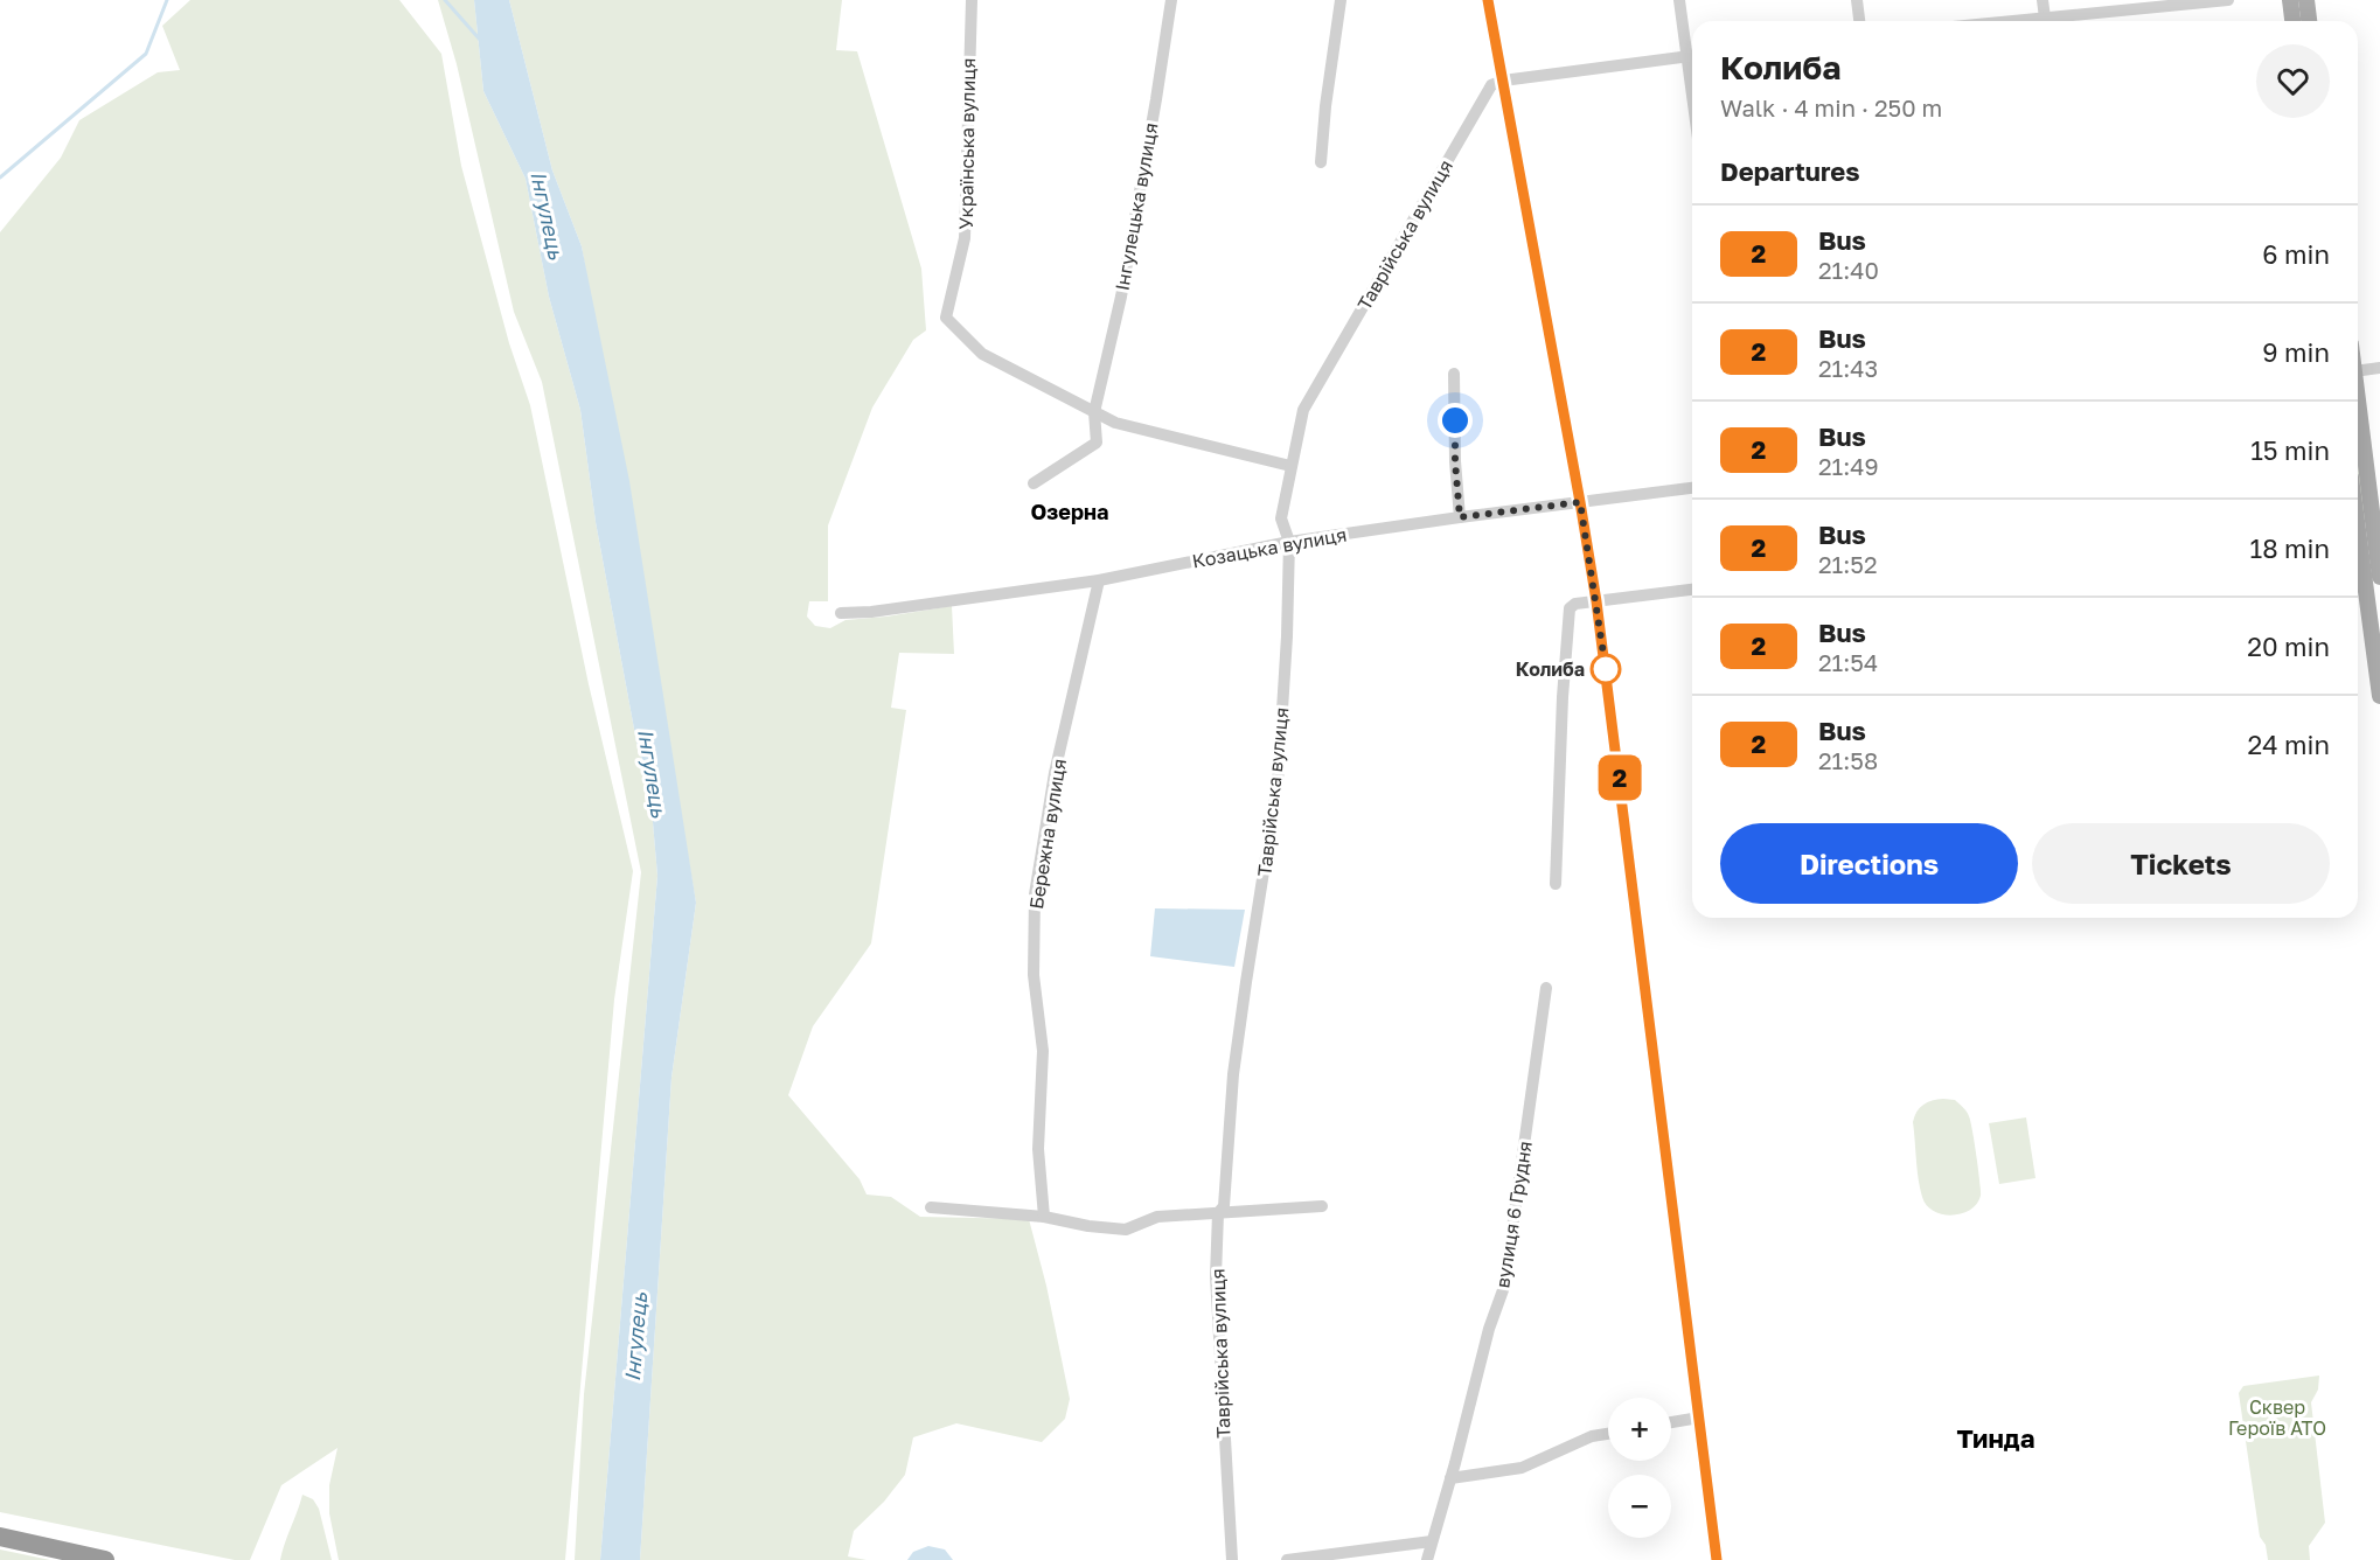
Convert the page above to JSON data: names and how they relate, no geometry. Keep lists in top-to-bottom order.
{
  "streets": {
    "street": [
      "Українська вулиця",
      "Інгулецька вулиця",
      "Таврійська вулиця",
      "Козацька вулиця",
      "Бережна вулиця",
      "вулиця 6 Грудня"
    ]
  },
  "crossings": [
    ["Українська вулиця", "Інгулецька вулиця"],
    ["Українська вулиця", "Таврійська вулиця"],
    ["Таврійська вулиця", "Козацька вулиця"],
    ["Козацька вулиця", "Бережна вулиця"]
  ],
  "districts": ["Озерна", "Тинда"],
  "water": ["Інгулець"],
  "parks": ["Сквер Героїв АТО"],
  "places": ["Колиба"],
  "lines": ["bus line 2"],
  "page": {
    "on_map": "2",
    "heading": [
      ["Колиба", "Walk · 4 min · 250 m"],
      "Departures"
    ],
    "list": [
      {
        "mark": "2",
        "name": "Bus",
        "note": "21:40",
        "value": "6 min"
      },
      {
        "mark": "2",
        "name": "Bus",
        "note": "21:43",
        "value": "9 min"
      },
      {
        "mark": "2",
        "name": "Bus",
        "note": "21:49",
        "value": "15 min"
      },
      {
        "mark": "2",
        "name": "Bus",
        "note": "21:52",
        "value": "18 min"
      },
      {
        "mark": "2",
        "name": "Bus",
        "note": "21:54",
        "value": "20 min"
      },
      {
        "mark": "2",
        "name": "Bus",
        "note": "21:58",
        "value": "24 min"
      }
    ],
    "buttons": ["Directions", "Tickets"],
    "map_buttons": ["+", "−"]
  }
}
